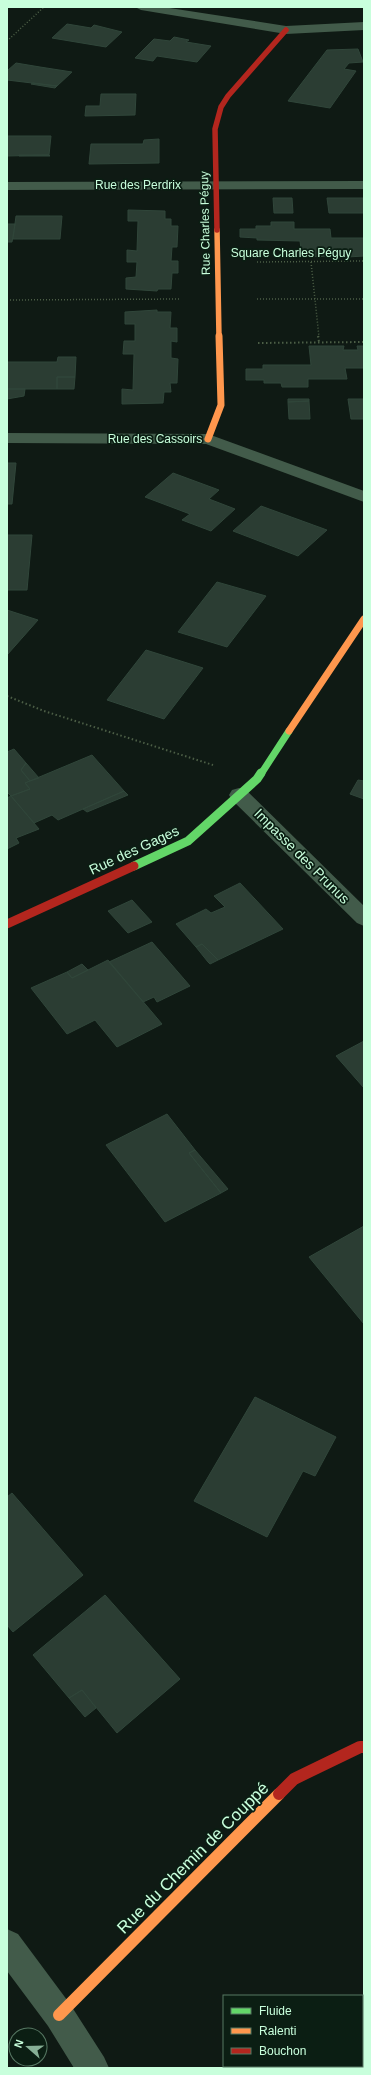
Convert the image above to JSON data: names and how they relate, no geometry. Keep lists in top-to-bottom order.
{
  "streets": {
    "street": [
      "Rue des Perdrix",
      "Rue Charles Péguy",
      "Rue des Cassoirs",
      "Rue des Gages",
      "Impasse des Prunus",
      "Rue du Chemin de Couppé"
    ],
    "path": ["Square Charles Péguy"]
  },
  "crossings": [
    ["Rue des Perdrix", "Rue Charles Péguy"],
    ["Rue Charles Péguy", "Square Charles Péguy"],
    ["Rue Charles Péguy", "Rue des Cassoirs"],
    ["Rue des Gages", "Impasse des Prunus"]
  ],
  "legend": ["Fluide", "Ralenti", "Bouchon"],
  "north": "left"
}
